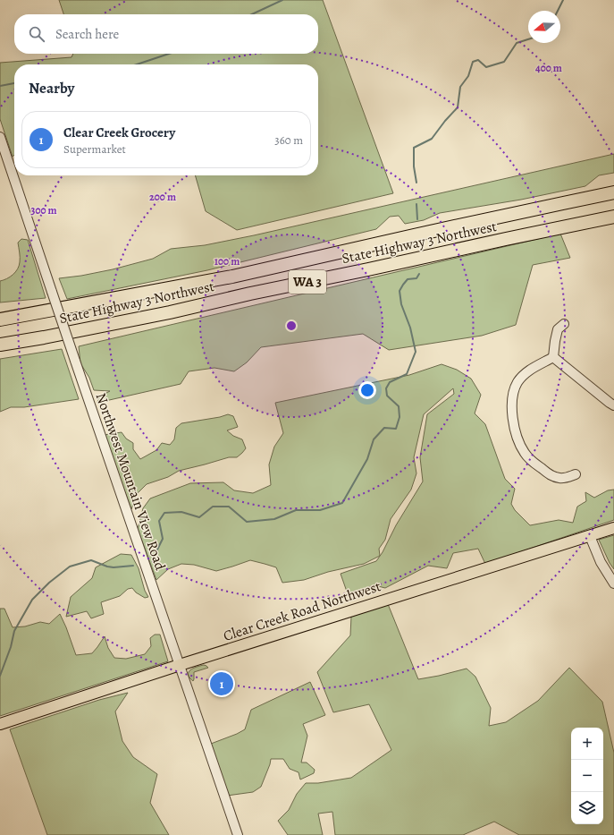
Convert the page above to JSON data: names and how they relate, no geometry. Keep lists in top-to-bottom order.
{
  "streets": {
    "highway": ["State Highway 3 Northwest", "WA 3"],
    "main road": ["Clear Creek Road Northwest"],
    "street": ["Northwest Mountain View Road"]
  },
  "crossings": [
    ["Northwest Mountain View Road", "Clear Creek Road Northwest"]
  ],
  "north": "left",
  "page": {
    "search": "Search here",
    "heading": "Nearby",
    "list": [
      {
        "mark": "1",
        "name": "Clear Creek Grocery",
        "note": "Supermarket",
        "value": "360 m"
      }
    ],
    "pins": "1",
    "map_buttons": ["+", "−"]
  },
  "rings": [
    "400 m",
    "200 m",
    "300 m",
    "100 m"
  ]
}
